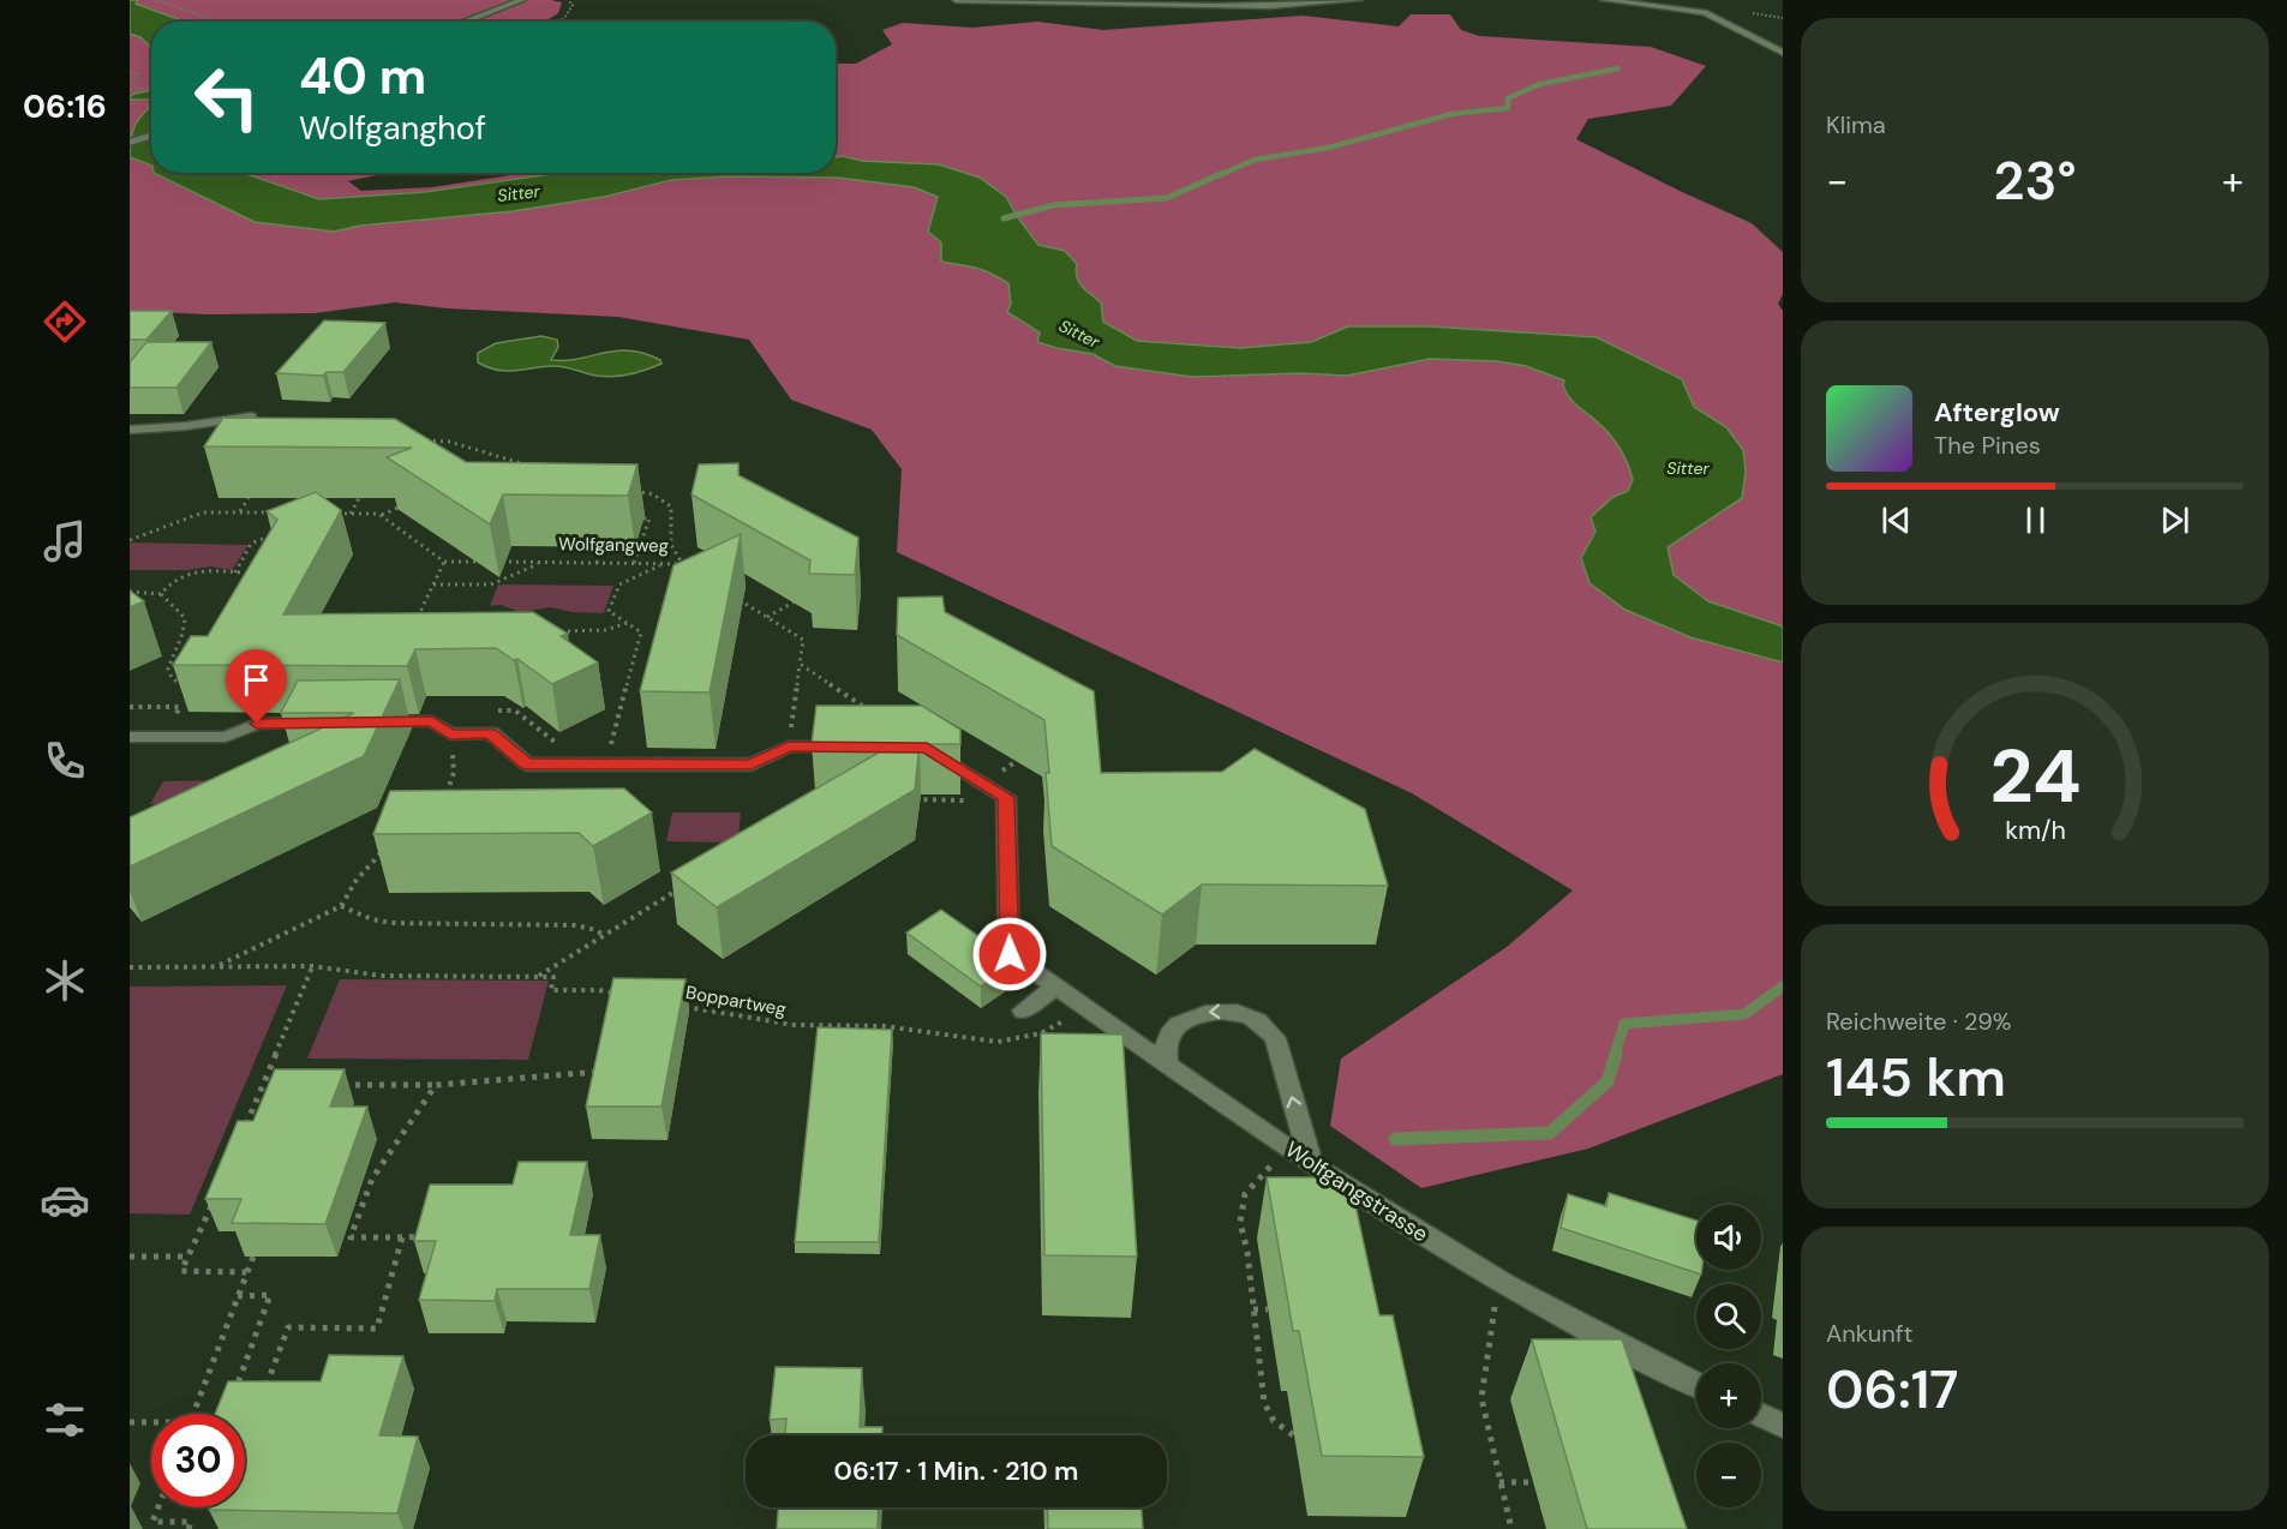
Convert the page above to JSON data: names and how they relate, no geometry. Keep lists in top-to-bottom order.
{
  "streets": {
    "street": ["Wolfgangstrasse"],
    "path": ["Wolfgangweg", "Boppartweg"]
  },
  "crossings": [
    ["Boppartweg", "Wolfgangstrasse"]
  ],
  "water": ["Sitter"],
  "page": {
    "tabs": "06:16",
    "tile": [
      "Klima",
      ["Reichweite · 29%", "145 km"],
      ["Ankunft", "06:17"]
    ],
    "turn": ["40 m", "Wolfganghof"],
    "heat": ["−", "23°", "+"],
    "song": ["Afterglow", "The Pines"],
    "map_buttons": ["+", "−"],
    "limit": "30",
    "trip": "06:17 · 1 Min. · 210 m",
    "gauge": ["24", "km/h"]
  }
}
